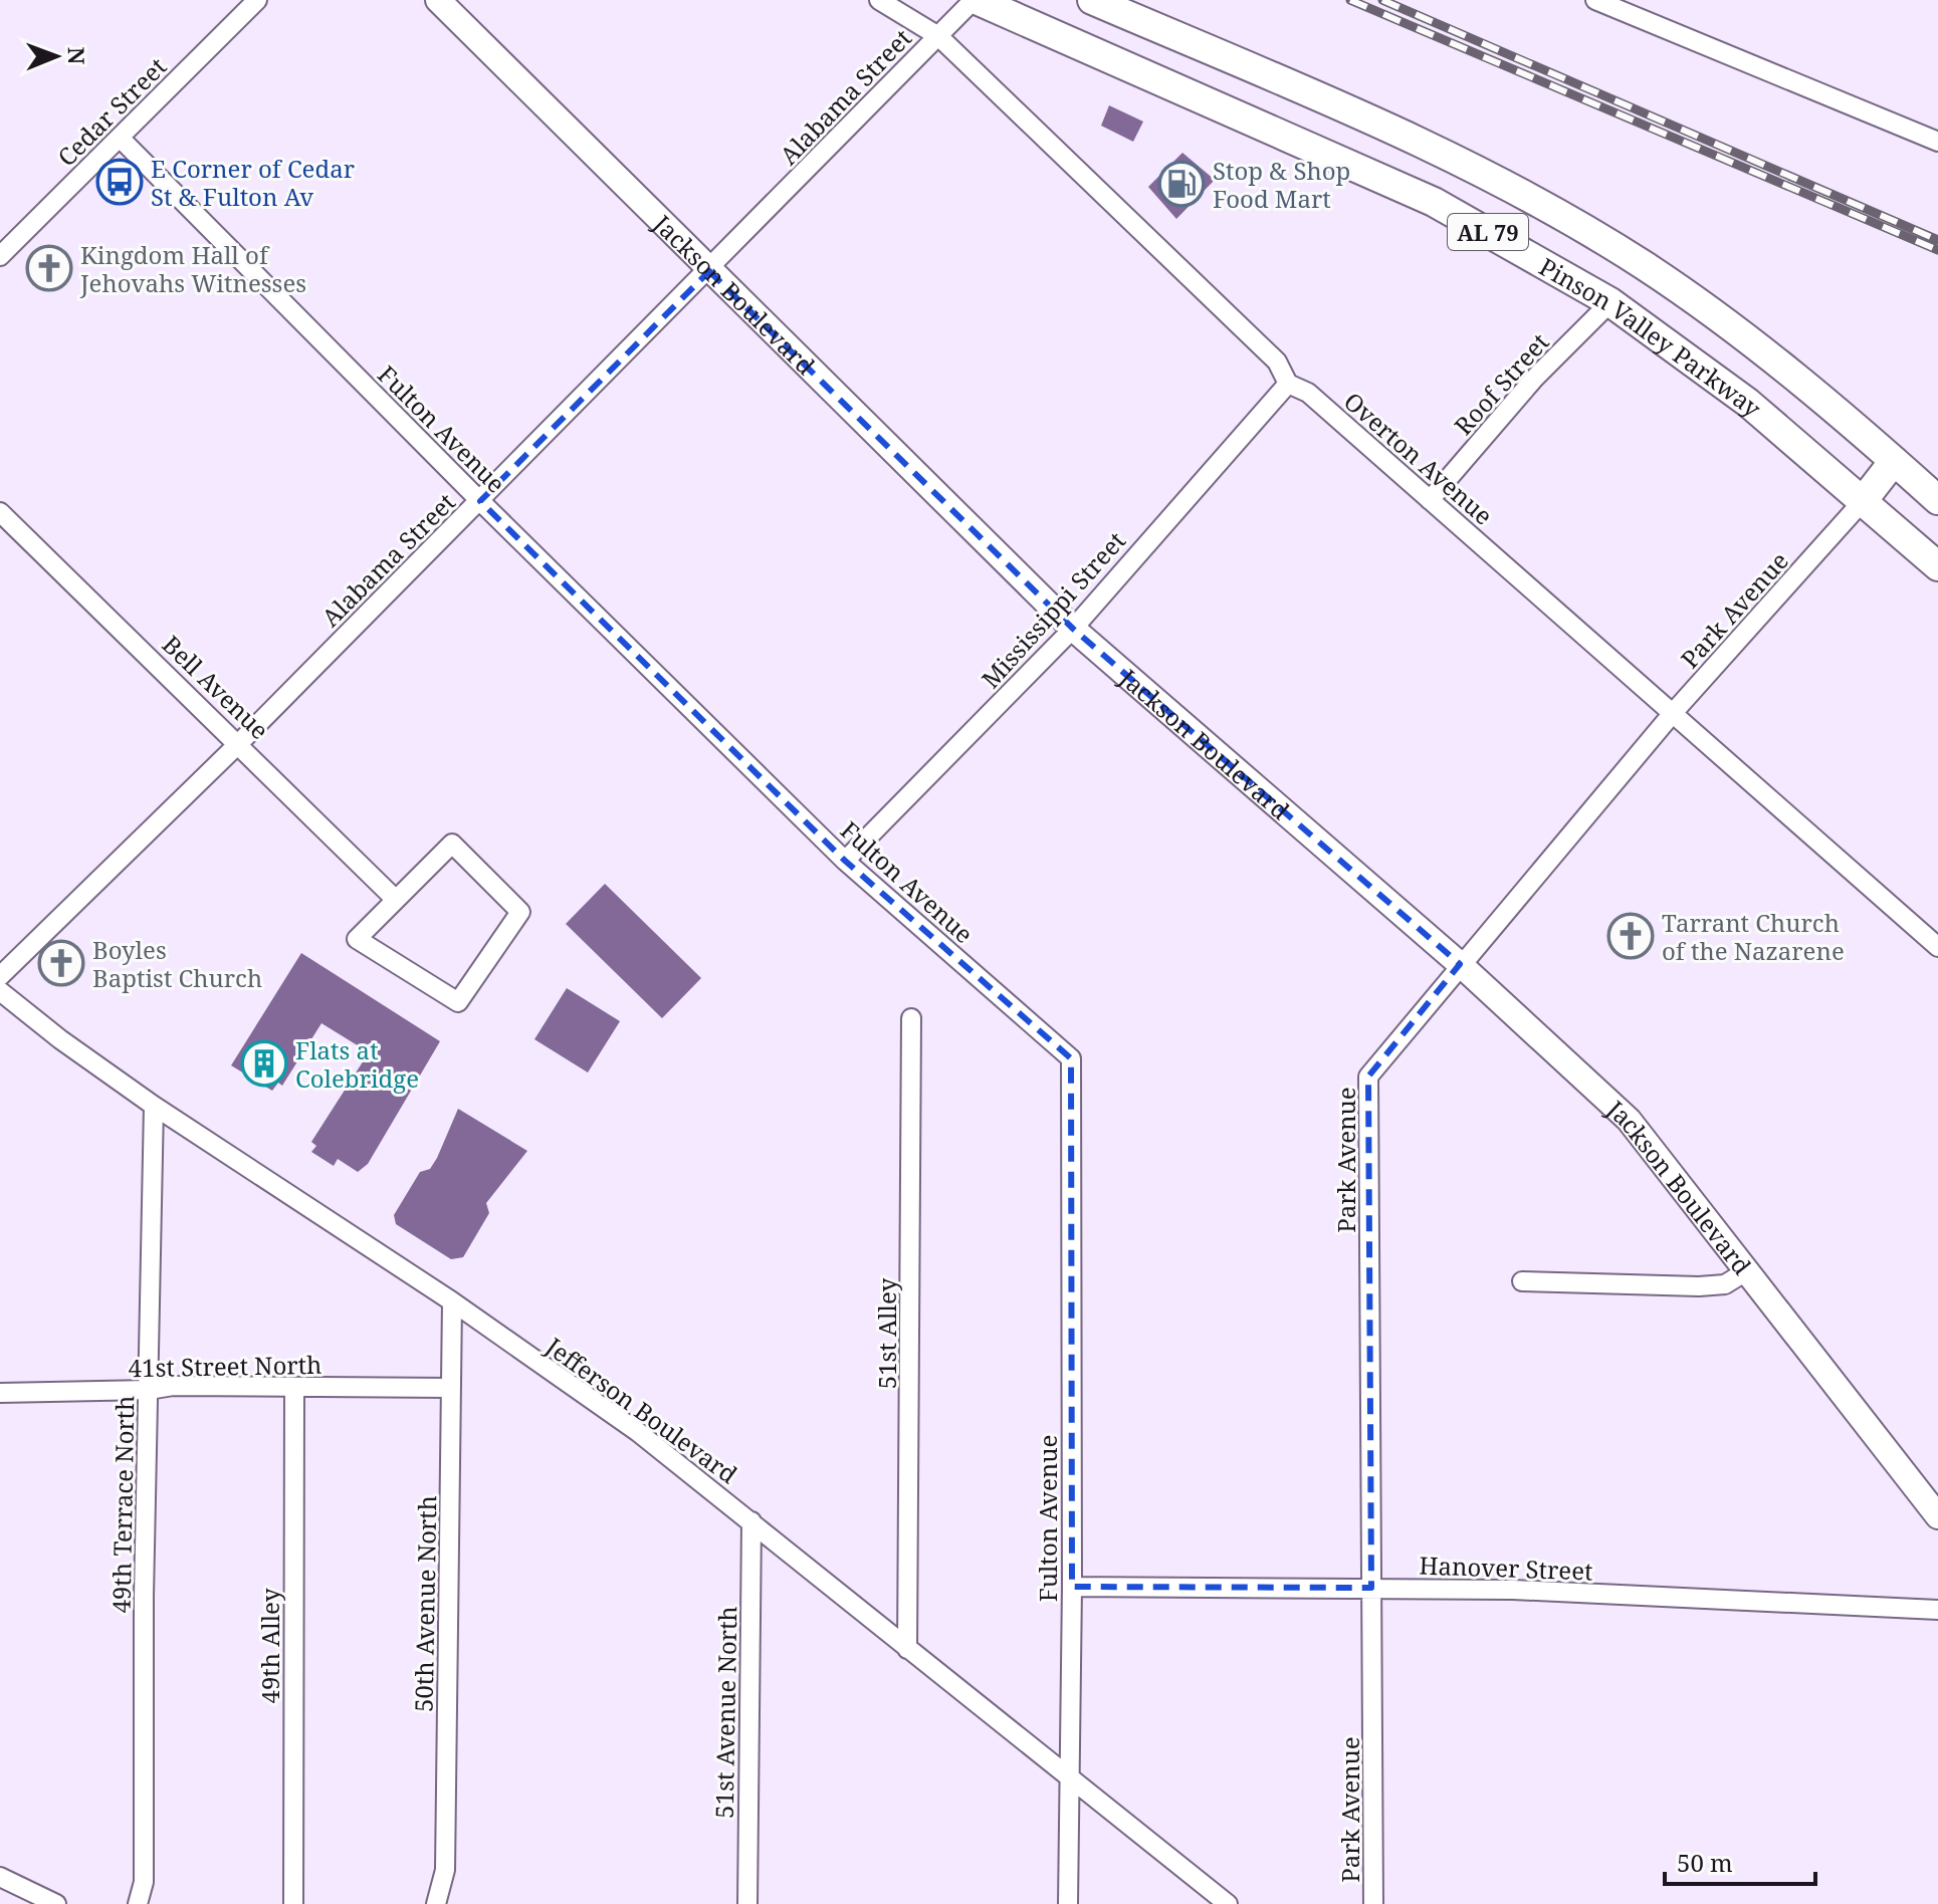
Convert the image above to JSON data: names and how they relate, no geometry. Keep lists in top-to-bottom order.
{
  "streets": {
    "main road": ["AL 79", "Pinson Valley Parkway"],
    "street": [
      "Alabama Street",
      "Cedar Street",
      "Jackson Boulevard",
      "Roof Street",
      "Fulton Avenue",
      "Overton Avenue",
      "Mississippi Street",
      "Park Avenue",
      "Bell Avenue",
      "51st Alley",
      "41st Street North",
      "Jefferson Boulevard",
      "49th Terrace North",
      "Hanover Street",
      "50th Avenue North",
      "49th Alley",
      "51st Avenue North"
    ]
  },
  "crossings": [
    ["Alabama Street", "Jackson Boulevard"],
    ["Alabama Street", "Pinson Valley Parkway"],
    ["Alabama Street", "Fulton Avenue"],
    ["Alabama Street", "Overton Avenue"],
    ["Alabama Street", "Bell Avenue"],
    ["Cedar Street", "Fulton Avenue"],
    ["Jackson Boulevard", "Mississippi Street"],
    ["Jackson Boulevard", "Park Avenue"],
    ["Pinson Valley Parkway", "Roof Street"],
    ["Pinson Valley Parkway", "Park Avenue"],
    ["Roof Street", "Overton Avenue"],
    ["Fulton Avenue", "Mississippi Street"],
    ["Fulton Avenue", "Jefferson Boulevard"],
    ["Fulton Avenue", "Hanover Street"],
    ["Overton Avenue", "Mississippi Street"],
    ["Overton Avenue", "Park Avenue"],
    ["Park Avenue", "Hanover Street"],
    ["51st Alley", "Jefferson Boulevard"],
    ["41st Street North", "49th Terrace North"],
    ["41st Street North", "50th Avenue North"],
    ["41st Street North", "49th Alley"],
    ["Jefferson Boulevard", "49th Terrace North"],
    ["Jefferson Boulevard", "50th Avenue North"],
    ["Jefferson Boulevard", "51st Avenue North"]
  ],
  "places": {
    "bus stop": ["E Corner of Cedar St & Fulton Av"],
    "fuel station": ["Stop & Shop Food Mart"],
    "church": ["Kingdom Hall of Jehovahs Witnesses", "Tarrant Church of the Nazarene", "Boyles Baptist Church"],
    "building": ["Flats at Colebridge"]
  },
  "scale_bar": "50 m",
  "north": "right"
}
